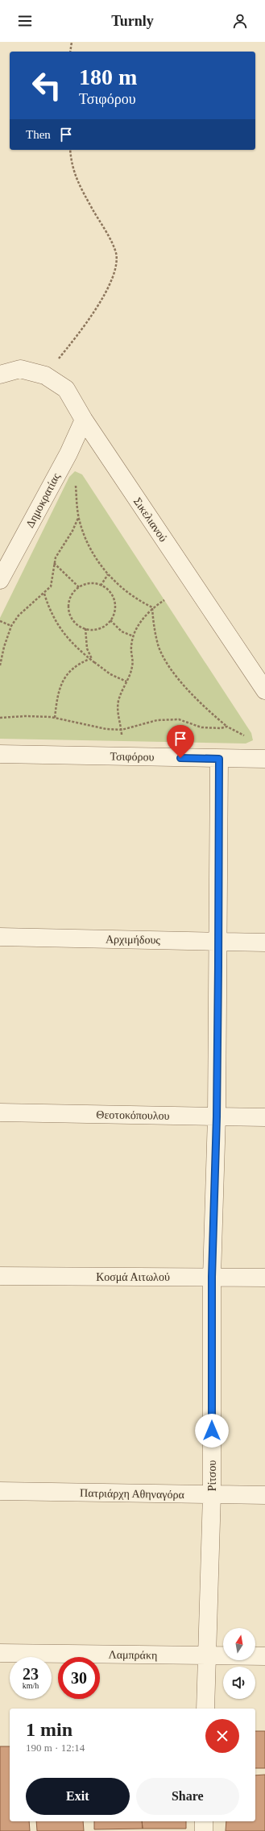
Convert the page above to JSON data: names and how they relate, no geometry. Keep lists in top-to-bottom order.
{
  "streets": {
    "street": [
      "Δημοκρατίας",
      "Σικελιανού",
      "Τσιφόρου",
      "Αρχιμήδους",
      "Θεοτοκόπουλου",
      "Κοσμά Αιτωλού",
      "Ρίτσου",
      "Πατριάρχη Αθηναγόρα",
      "Λαμπράκη"
    ]
  },
  "crossings": [
    ["Δημοκρατίας", "Σικελιανού"],
    ["Τσιφόρου", "Ρίτσου"],
    ["Αρχιμήδους", "Ρίτσου"],
    ["Θεοτοκόπουλου", "Ρίτσου"],
    ["Κοσμά Αιτωλού", "Ρίτσου"],
    ["Ρίτσου", "Πατριάρχη Αθηναγόρα"],
    ["Ρίτσου", "Λαμπράκη"]
  ],
  "north": "top",
  "page": {
    "header": "Turnly",
    "turn": ["180 m", "Τσιφόρου"],
    "then": "Then",
    "speed": "23 km/h",
    "limit": "30",
    "heading": ["1 min", "190 m · 12:14"],
    "buttons": ["Exit", "Share"]
  }
}
